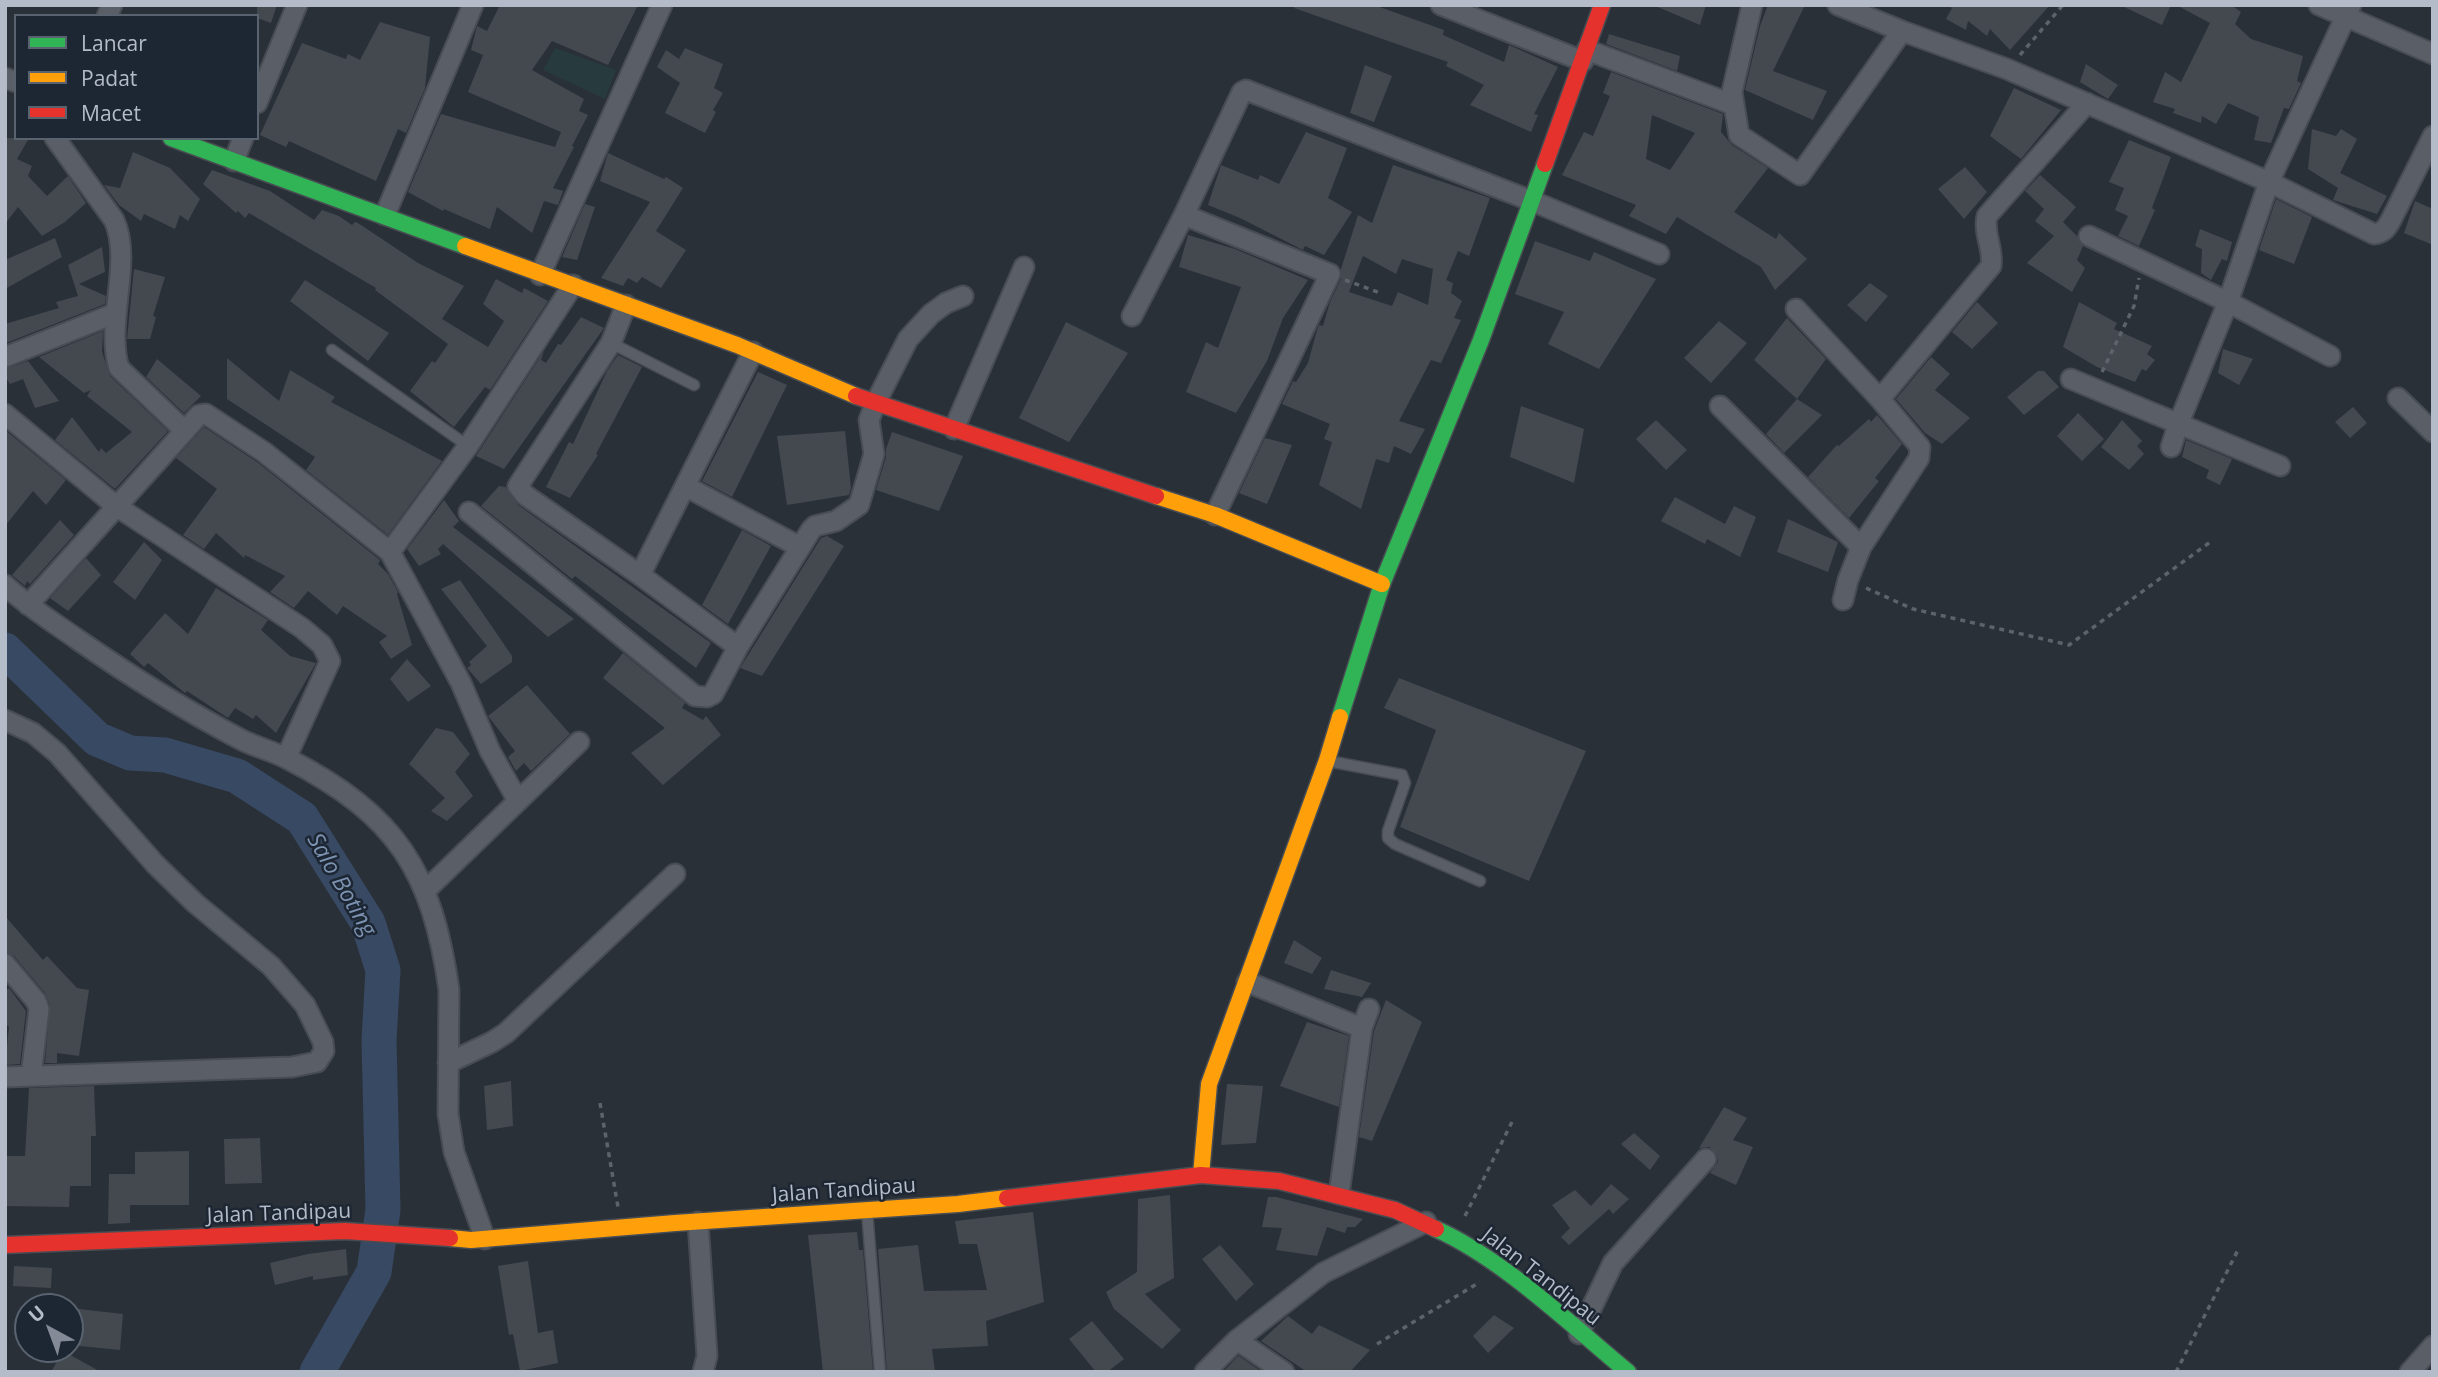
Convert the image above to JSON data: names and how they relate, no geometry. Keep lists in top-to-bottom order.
{
  "streets": {
    "street": ["Jalan Tandipau"]
  },
  "water": ["Salo Boting"],
  "legend": ["Lancar", "Padat", "Macet"],
  "north": "top left"
}
